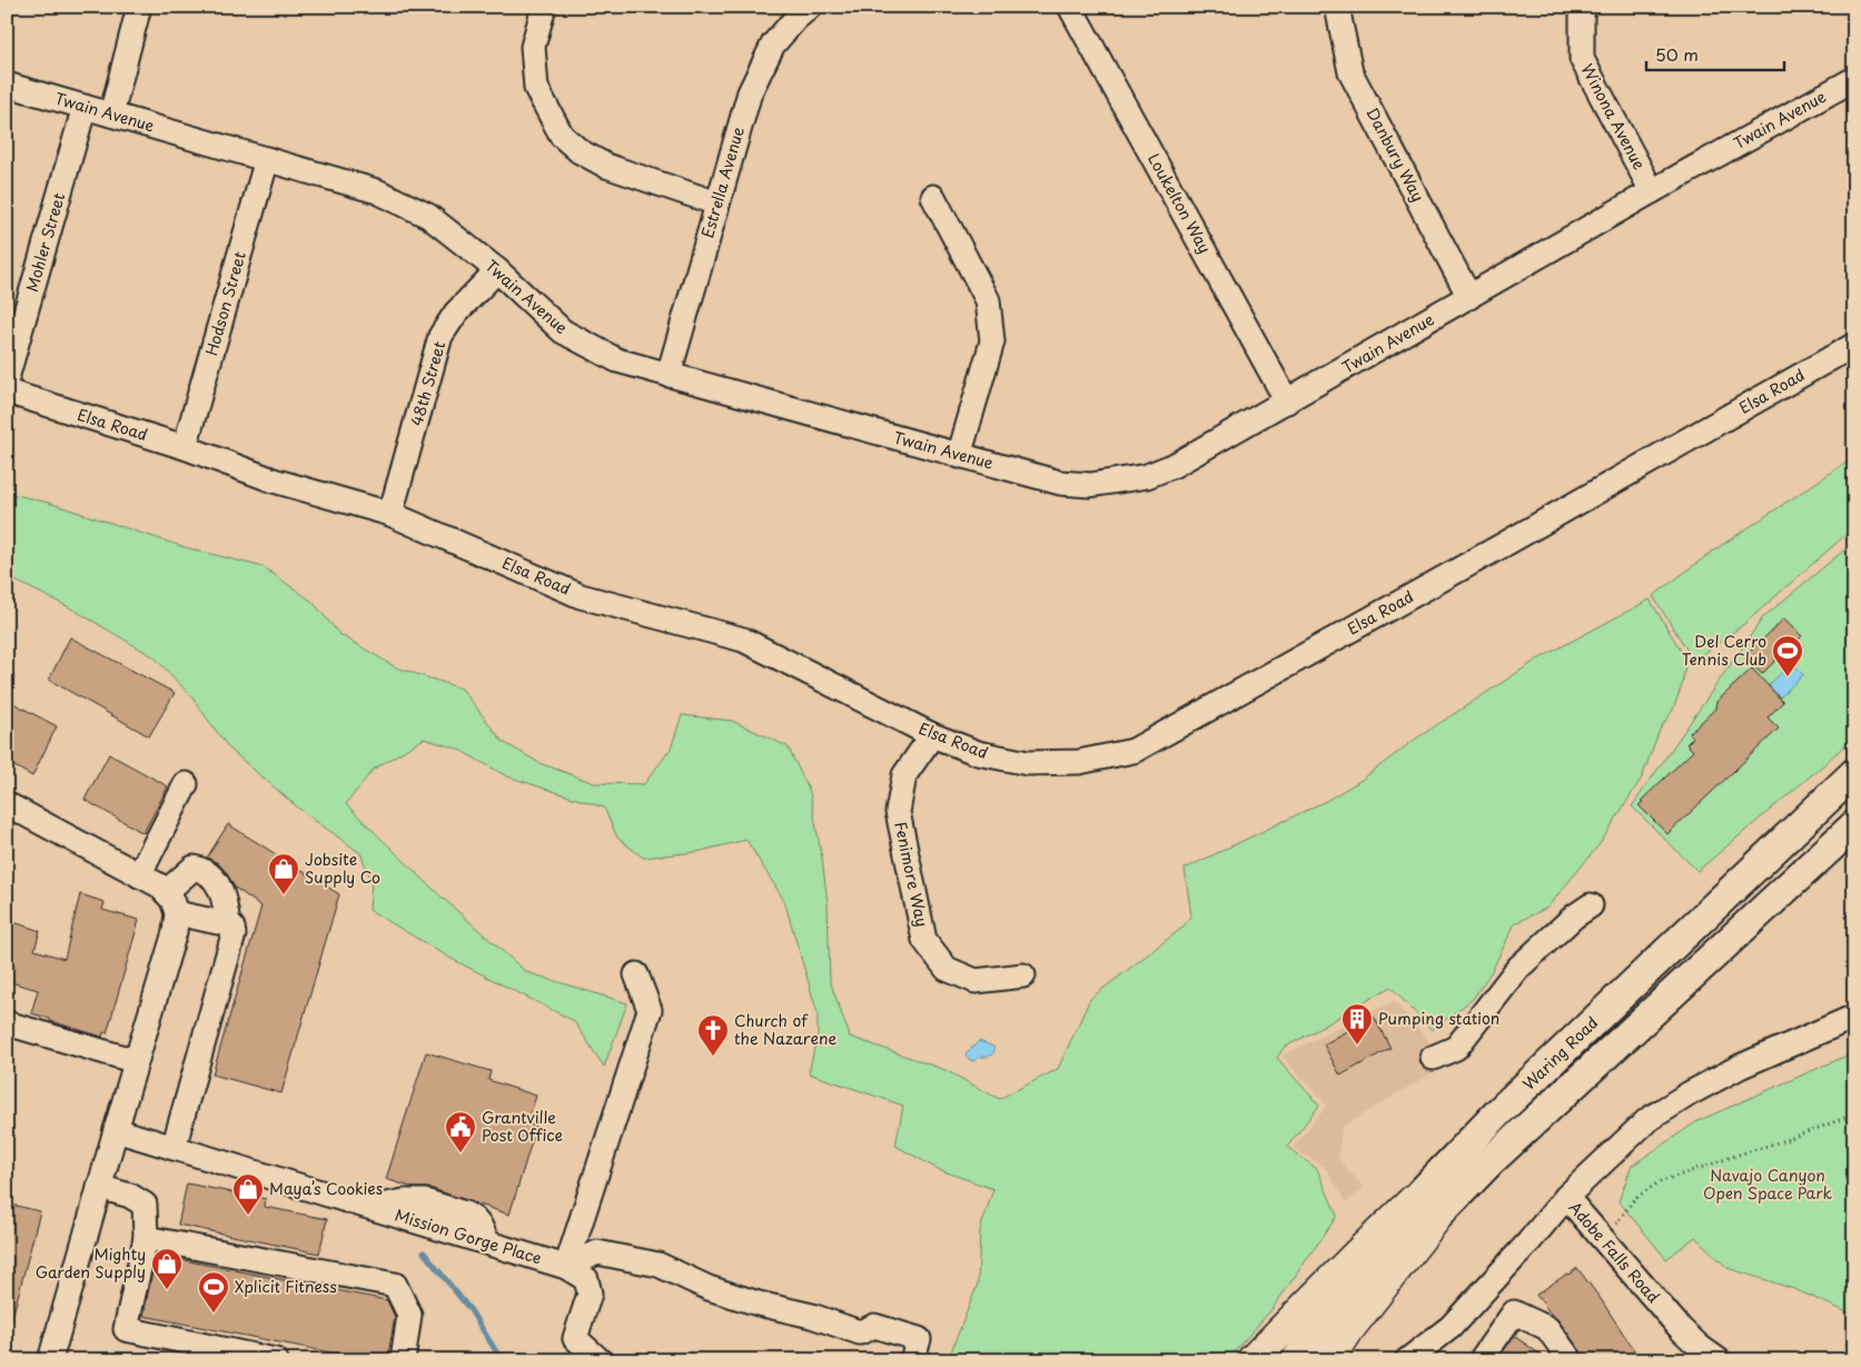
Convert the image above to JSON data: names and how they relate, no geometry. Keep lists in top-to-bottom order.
{
  "streets": {
    "main road": ["Waring Road"],
    "street": [
      "Twain Avenue",
      "Winona Avenue",
      "Danbury Way",
      "Estrella Avenue",
      "Loukelton Way",
      "Mohler Street",
      "Hodson Street",
      "48th Street",
      "Elsa Road",
      "Fenimore Way",
      "Mission Gorge Place",
      "Adobe Falls Road"
    ]
  },
  "crossings": [
    ["Twain Avenue", "Winona Avenue"],
    ["Twain Avenue", "Danbury Way"],
    ["Twain Avenue", "Estrella Avenue"],
    ["Twain Avenue", "Loukelton Way"],
    ["Twain Avenue", "Mohler Street"],
    ["Twain Avenue", "Hodson Street"],
    ["Twain Avenue", "48th Street"],
    ["Hodson Street", "Elsa Road"],
    ["48th Street", "Elsa Road"],
    ["Elsa Road", "Fenimore Way"]
  ],
  "parks": ["Navajo Canyon Open Space Park"],
  "places": {
    "sports": ["Del Cerro Tennis Club", "Xplicit Fitness"],
    "shop": ["Jobsite Supply Co", "Maya’s Cookies", "Mighty Garden Supply"],
    "building": ["Pumping station"],
    "church": ["Church of the Nazarene"],
    "public building": ["Grantville Post Office"]
  },
  "scale_bar": "50 m"
}
